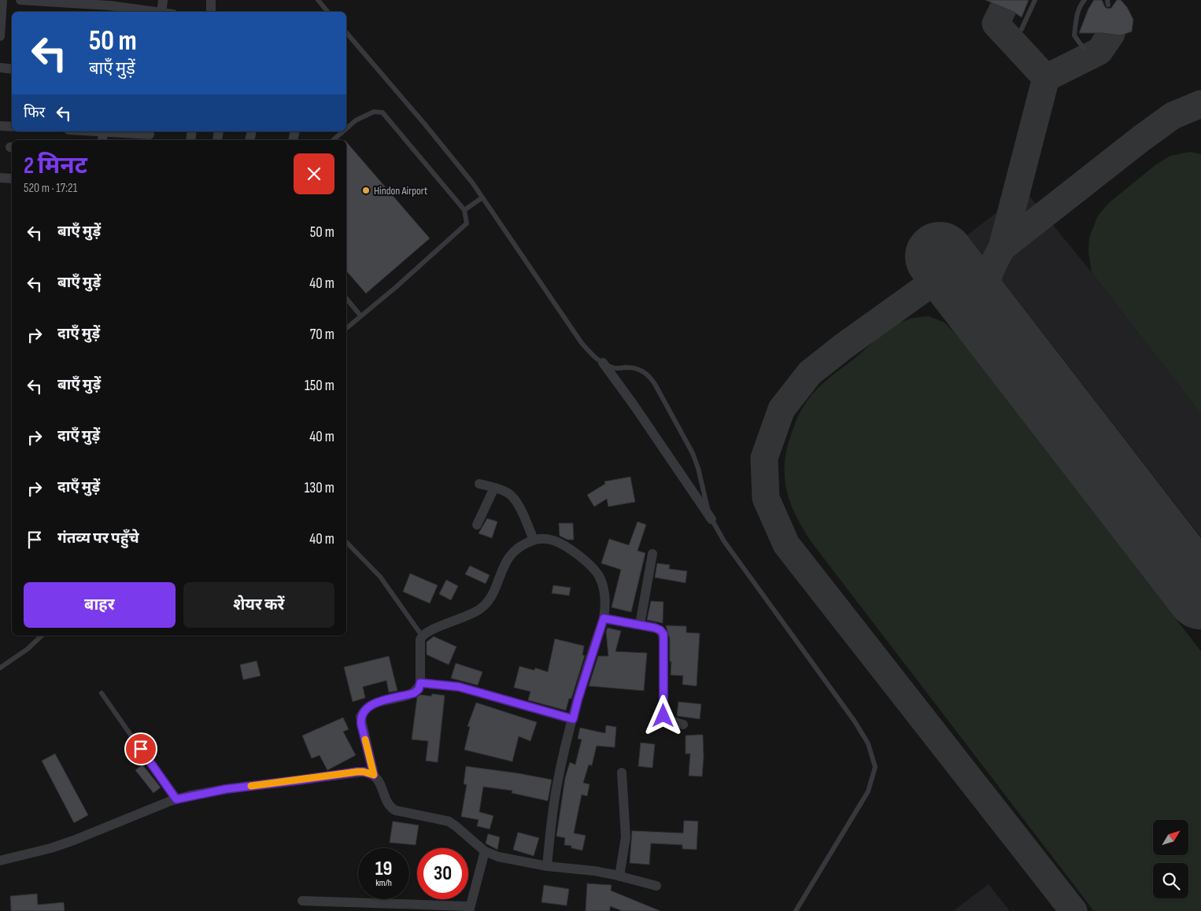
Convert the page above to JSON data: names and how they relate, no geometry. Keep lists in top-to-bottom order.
{
  "places": ["Hindon Airport"],
  "north": "top right",
  "page": {
    "turn": ["50 m", "बाएँ मुड़ें"],
    "then": "फिर",
    "heading": ["2 मिनट", "520 m · 17:21"],
    "list": [
      {
        "name": "बाएँ मुड़ें",
        "value": "50 m"
      },
      {
        "name": "बाएँ मुड़ें",
        "value": "40 m"
      },
      {
        "name": "दाएँ मुड़ें",
        "value": "70 m"
      },
      {
        "name": "बाएँ मुड़ें",
        "value": "150 m"
      },
      {
        "name": "दाएँ मुड़ें",
        "value": "40 m"
      },
      {
        "name": "दाएँ मुड़ें",
        "value": "130 m"
      },
      {
        "name": "गंतव्य पर पहुँचे",
        "value": "40 m"
      }
    ],
    "buttons": ["बाहर", "शेयर करें"],
    "speed": "19 km/h",
    "limit": "30"
  }
}
